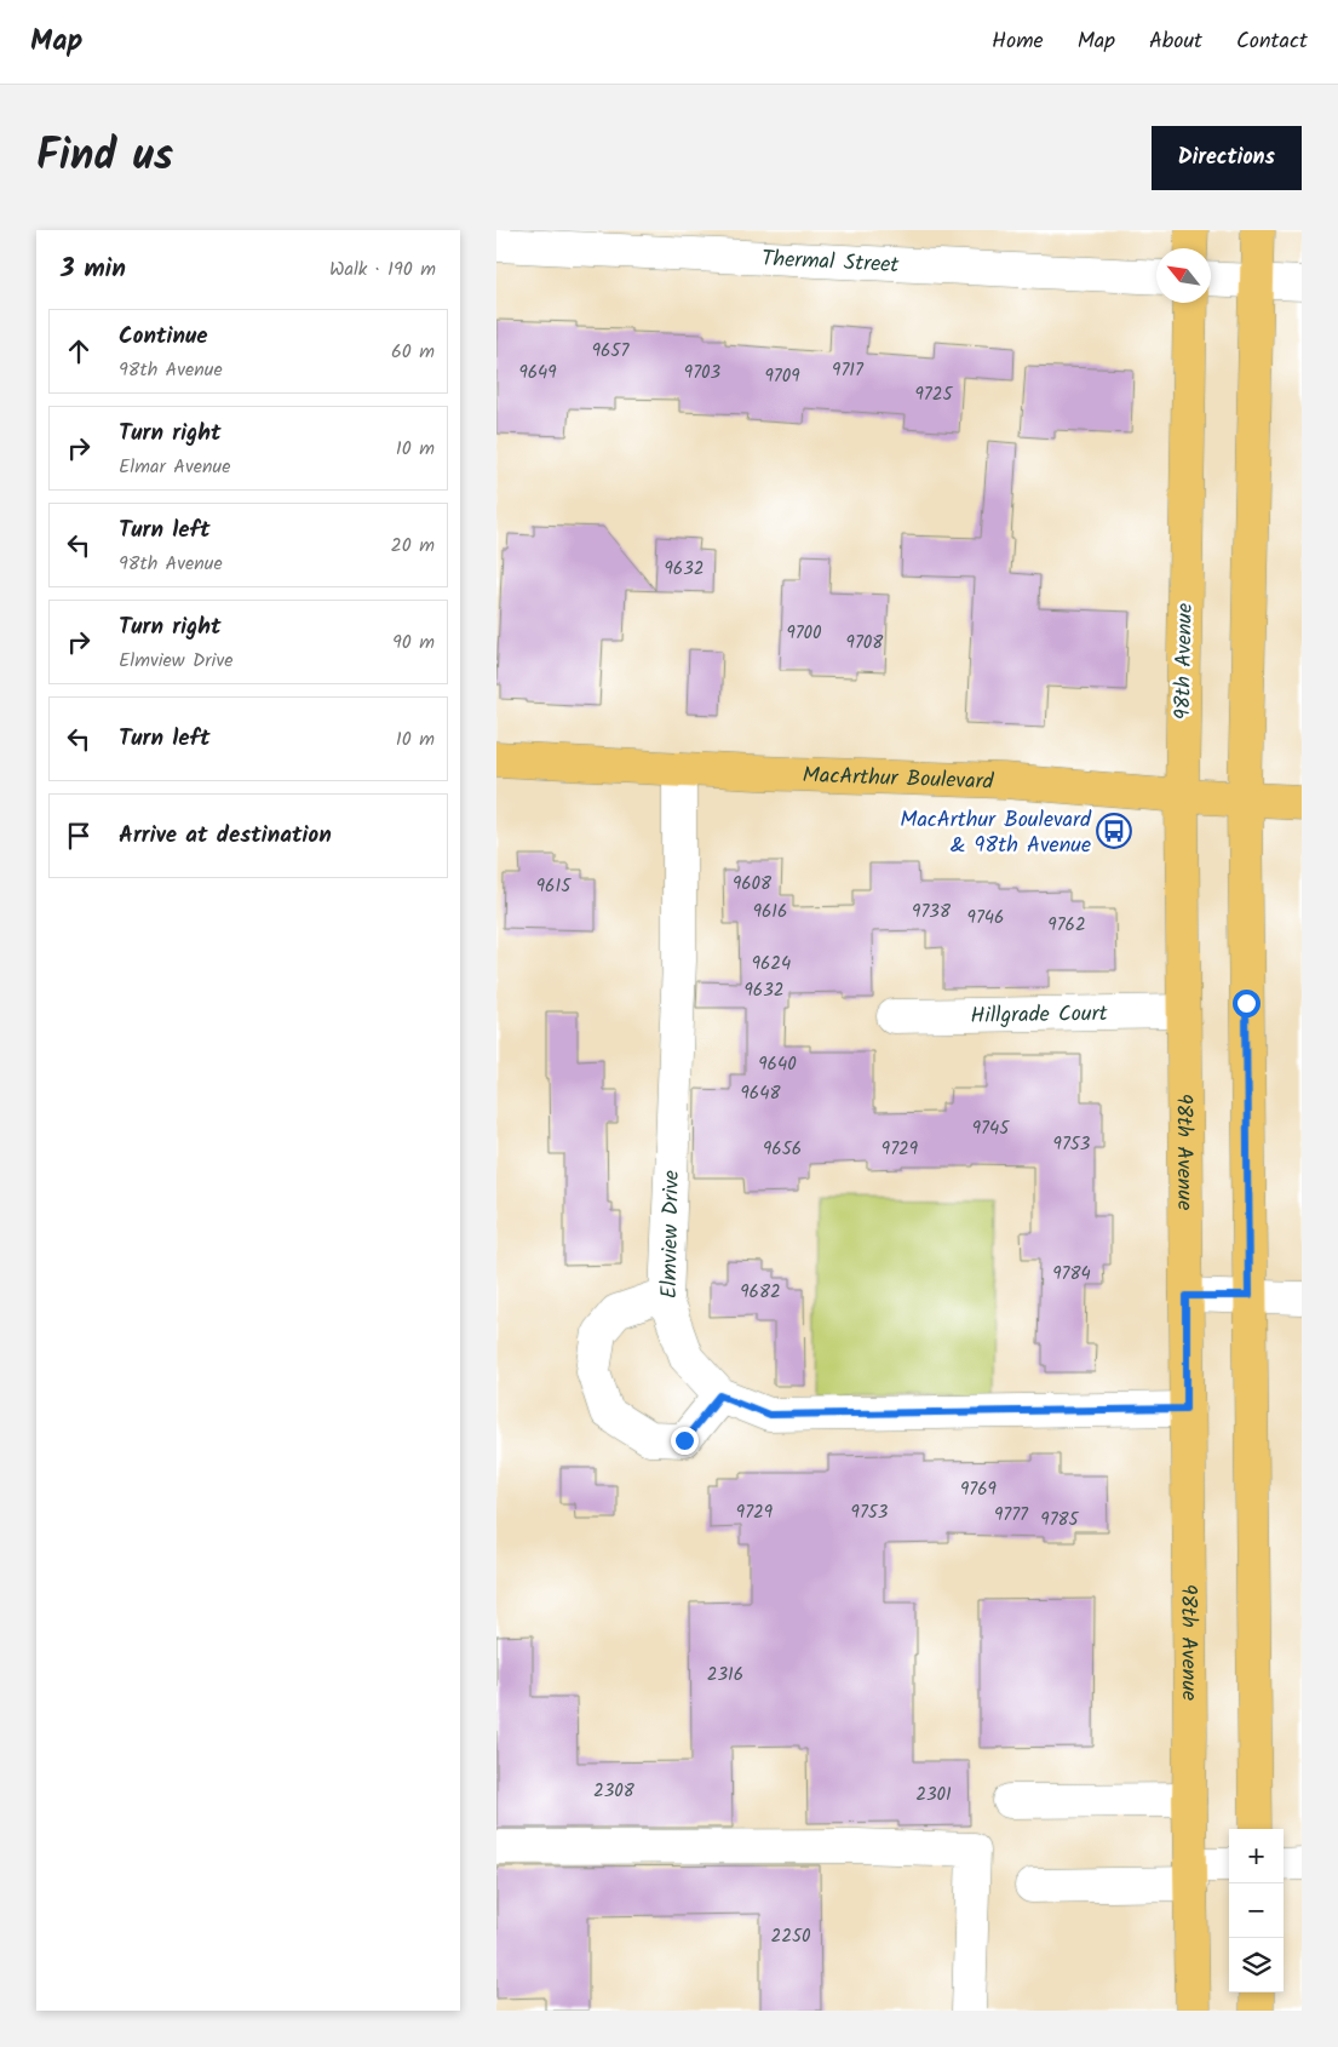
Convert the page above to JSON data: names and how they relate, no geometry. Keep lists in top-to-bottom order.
{
  "streets": {
    "main road": ["98th Avenue", "MacArthur Boulevard"],
    "street": ["Thermal Street", "Hillgrade Court", "Elmview Drive"]
  },
  "crossings": [
    ["98th Avenue", "MacArthur Boulevard"],
    ["98th Avenue", "Hillgrade Court"],
    ["98th Avenue", "Elmview Drive"],
    ["MacArthur Boulevard", "Elmview Drive"]
  ],
  "places": {
    "bus stop": ["MacArthur Boulevard & 98th Avenue"]
  },
  "house_numbers": [
    "9657",
    "9717",
    "9649",
    "9703",
    "9709",
    "9725",
    "9632",
    "9700",
    "9708",
    "9608",
    "9615",
    "9616",
    "9738",
    "9746",
    "9762",
    "9624",
    "9632",
    "9640",
    "9648",
    "9745",
    "9753",
    "9656",
    "9729",
    "9784",
    "9682",
    "9769",
    "9729",
    "9753",
    "9777",
    "9785",
    "2316",
    "2308",
    "2301",
    "2250"
  ],
  "north": "top left",
  "page": {
    "header": "Map",
    "nav": [
      "Home",
      "Map",
      "About",
      "Contact"
    ],
    "title": "Find us",
    "buttons": "Directions",
    "heading": ["3 min", "Walk · 190 m"],
    "list": [
      ["Continue", "98th Avenue", "60 m"],
      ["Turn right", "Elmar Avenue", "10 m"],
      ["Turn left", "98th Avenue", "20 m"],
      ["Turn right", "Elmview Drive", "90 m"],
      ["Turn left", "10 m"],
      "Arrive at destination"
    ],
    "map_buttons": ["+", "−"]
  }
}
